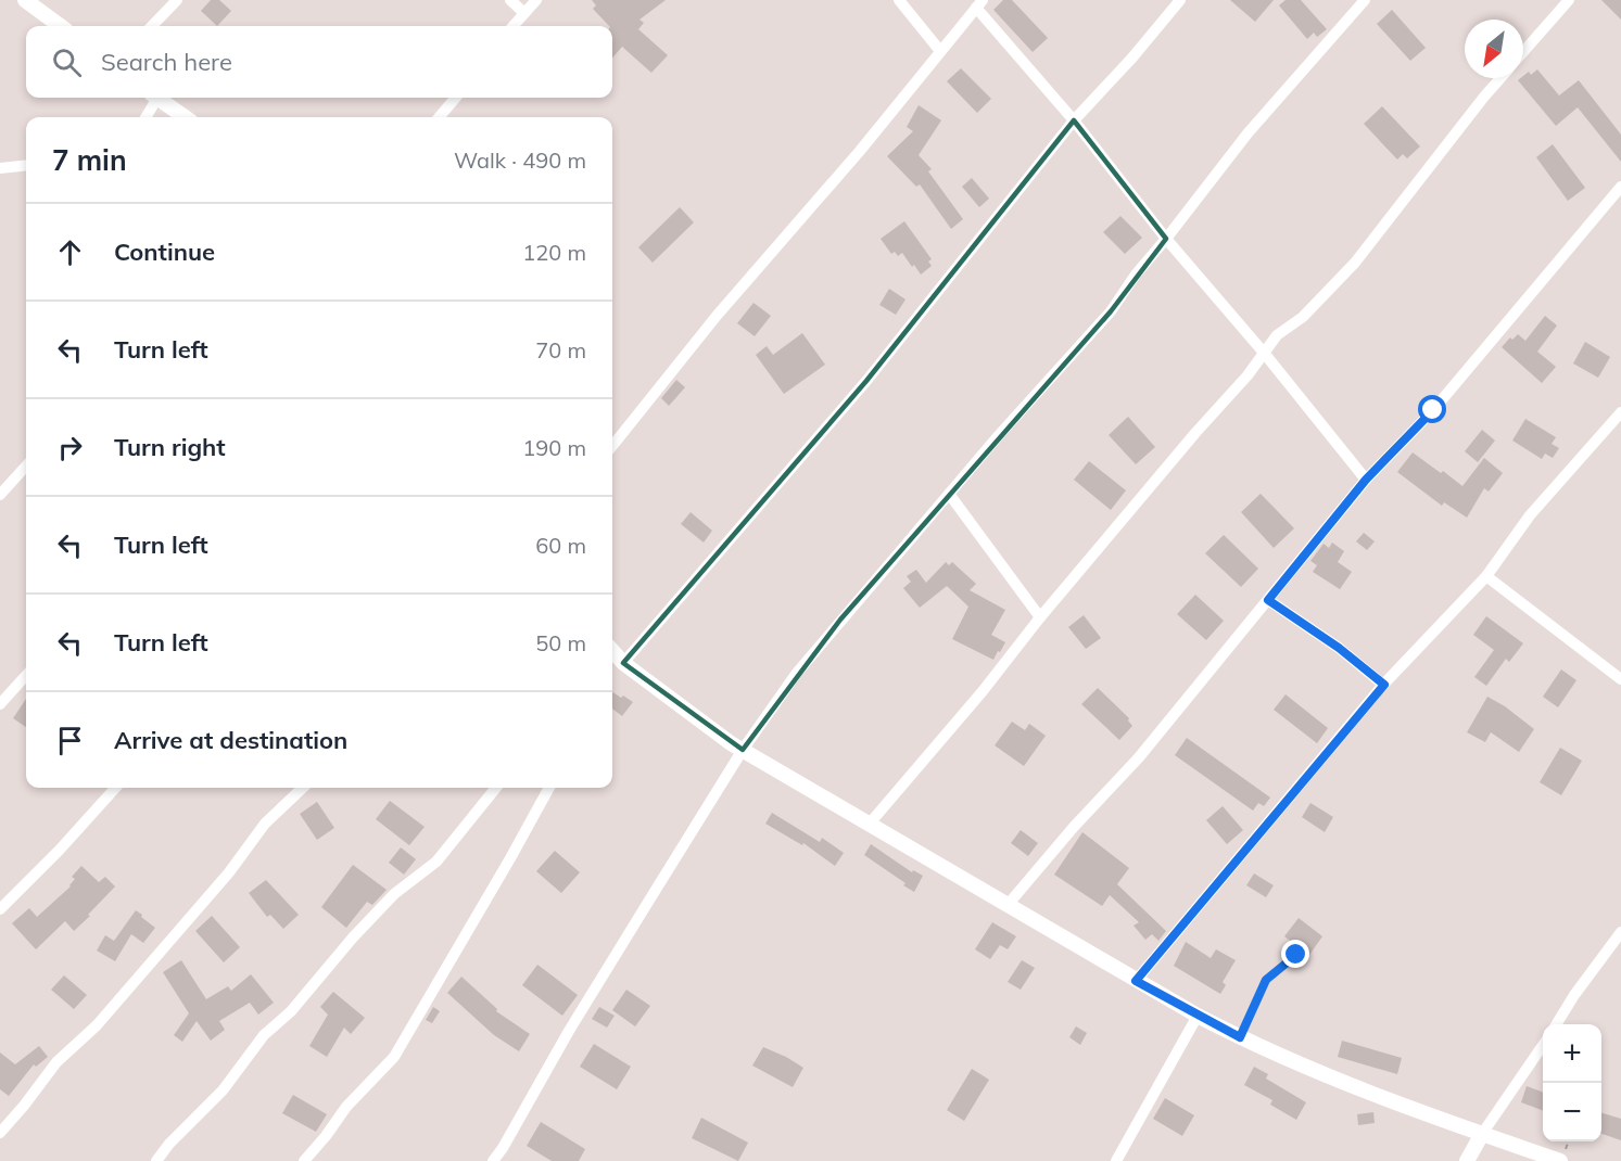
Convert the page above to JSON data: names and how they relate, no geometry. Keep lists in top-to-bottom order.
{
  "north": "bottom left",
  "page": {
    "search": "Search here",
    "heading": ["7 min", "Walk · 490 m"],
    "list": [
      ["Continue", "120 m"],
      ["Turn left", "70 m"],
      ["Turn right", "190 m"],
      ["Turn left", "60 m"],
      ["Turn left", "50 m"],
      "Arrive at destination"
    ],
    "map_buttons": ["+", "−"]
  }
}
